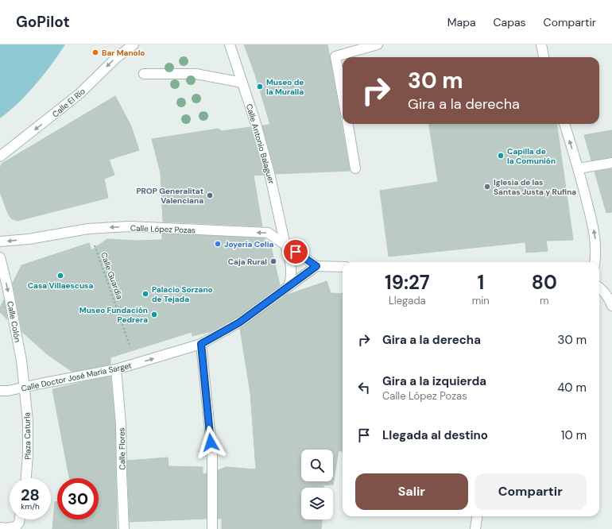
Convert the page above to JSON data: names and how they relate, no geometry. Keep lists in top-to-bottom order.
{
  "streets": {
    "street": [
      "Calle El Río",
      "Calle Antonio Balaguer",
      "Calle López Pozas",
      "Calle Colón",
      "Calle Doctor José María Sarget",
      "Plaza Caturla",
      "Calle Flores"
    ],
    "path": ["Calle Guardia"]
  },
  "crossings": [
    ["Calle Antonio Balaguer", "Calle López Pozas"],
    ["Calle Antonio Balaguer", "Calle Doctor José María Sarget"],
    ["Calle López Pozas", "Calle Guardia"],
    ["Calle López Pozas", "Calle Doctor José María Sarget"],
    ["Calle Guardia", "Calle Doctor José María Sarget"],
    ["Calle Colón", "Calle Doctor José María Sarget"],
    ["Calle Colón", "Plaza Caturla"],
    ["Calle Doctor José María Sarget", "Plaza Caturla"],
    ["Calle Doctor José María Sarget", "Calle Flores"]
  ],
  "one_way": ["Calle El Río", "Calle López Pozas", "Calle Colón"],
  "places": [
    "Bar Manolo",
    "Museo de la Muralla",
    "Capilla de la Comunión",
    "Iglesia de las Santas Justa y Rufina",
    "PROP Generalitat Valenciana",
    "Joyería Celia",
    "Caja Rural",
    "Casa Villaescusa",
    "Palacio Sorzano de Tejada",
    "Museo Fundación Pedrera"
  ],
  "page": {
    "header": "GoPilot",
    "nav": ["Mapa", "Capas", "Compartir"],
    "turn": ["30 m", "Gira a la derecha"],
    "eta": [
      "19:27",
      "Llegada",
      "1",
      "min",
      "80",
      "m"
    ],
    "list": [
      {
        "name": "Gira a la derecha",
        "value": "30 m"
      },
      {
        "name": "Gira a la izquierda",
        "note": "Calle López Pozas",
        "value": "40 m"
      },
      {
        "name": "Llegada al destino",
        "value": "10 m"
      }
    ],
    "buttons": ["Salir", "Compartir"],
    "speed": "28 km/h",
    "limit": "30"
  }
}
